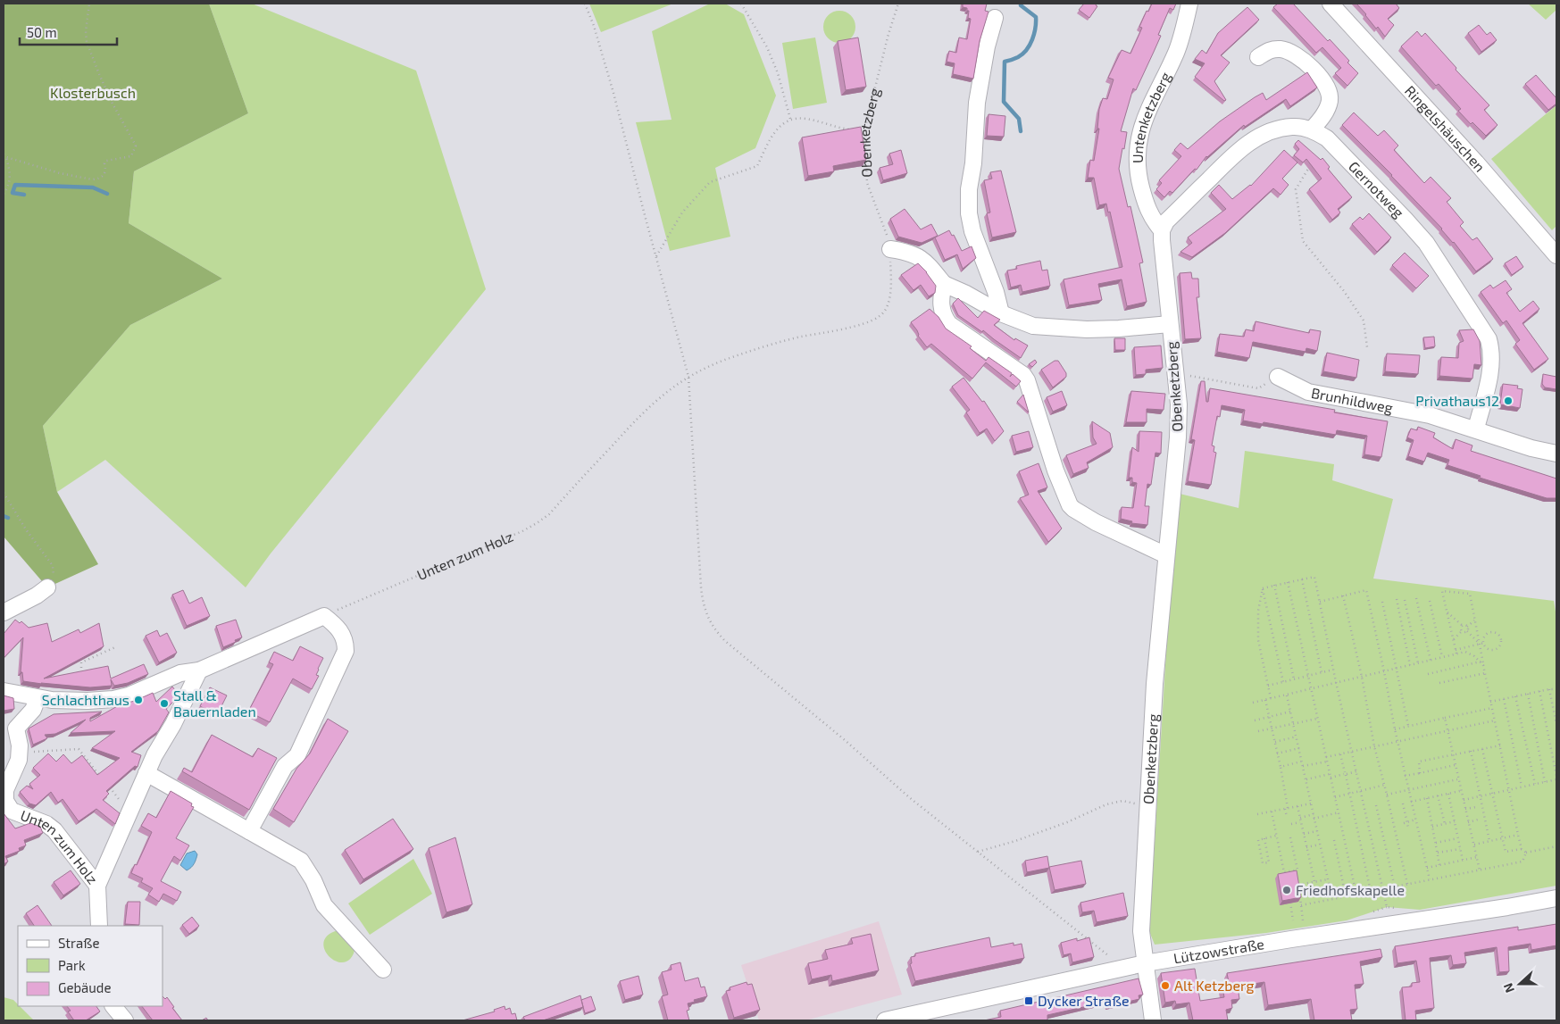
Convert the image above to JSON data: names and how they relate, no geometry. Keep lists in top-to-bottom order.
{
  "streets": {
    "street": [
      "Untenketzberg",
      "Ringelshäuschen",
      "Obenketzberg",
      "Gernotweg",
      "Brunhildweg",
      "Unten zum Holz",
      "Lützowstraße"
    ]
  },
  "crossings": [
    ["Untenketzberg", "Obenketzberg"],
    ["Untenketzberg", "Gernotweg"],
    ["Obenketzberg", "Gernotweg"],
    ["Obenketzberg", "Unten zum Holz"],
    ["Obenketzberg", "Lützowstraße"],
    ["Gernotweg", "Brunhildweg"]
  ],
  "parks": ["Klosterbusch"],
  "places": {
    "other": [
      "Privathaus12",
      "Schlachthaus",
      "Stall & Bauernladen",
      "Friedhofskapelle",
      "Alt Ketzberg"
    ],
    "transit": ["Dycker Straße"]
  },
  "legend": ["Straße", "Park", "Gebäude"],
  "scale_bar": "50 m",
  "north": "left"
}
